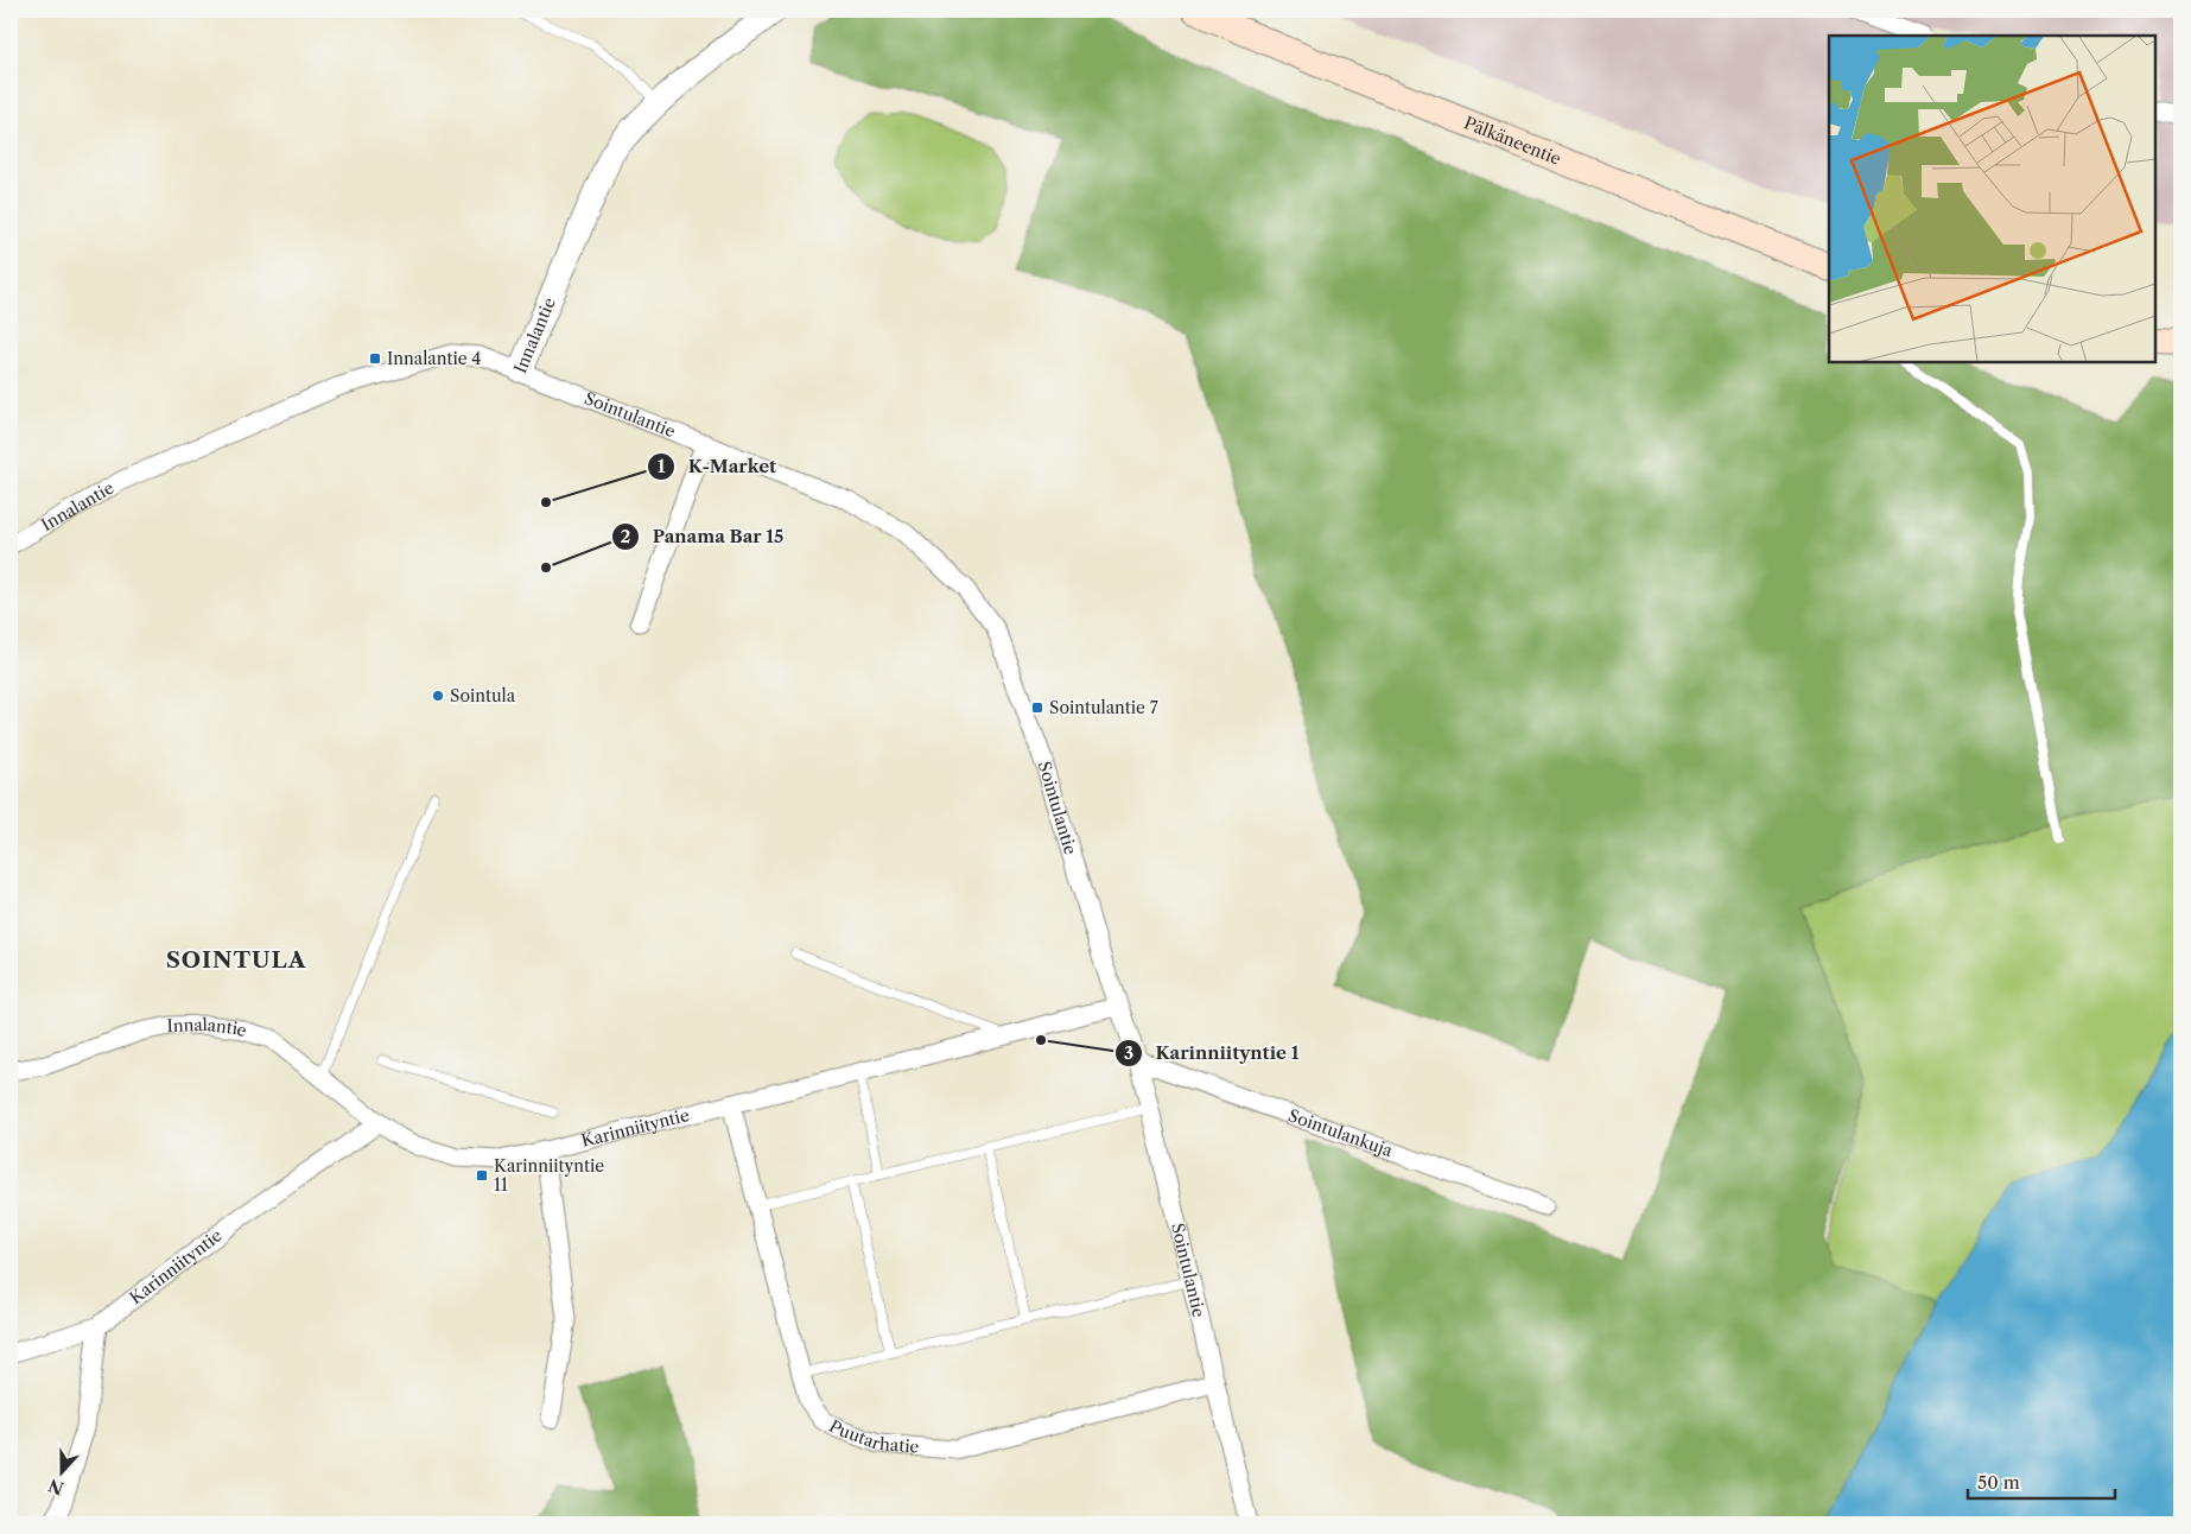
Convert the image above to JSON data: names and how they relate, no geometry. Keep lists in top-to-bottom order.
{
  "streets": {
    "main road": ["Pälkäneentie"],
    "street": [
      "Innalantie",
      "Sointulantie",
      "Karinniityntie",
      "Sointulankuja",
      "Puutarhatie"
    ]
  },
  "crossings": [
    ["Innalantie", "Sointulantie"],
    ["Innalantie", "Karinniityntie"],
    ["Sointulantie", "Karinniityntie"],
    ["Sointulantie", "Sointulankuja"],
    ["Sointulantie", "Puutarhatie"],
    ["Karinniityntie", "Puutarhatie"]
  ],
  "districts": ["SOINTULA"],
  "places": {
    "transit": ["Innalantie 4", "Sointulantie 7", "Karinniityntie 11"],
    "other": [
      "K-Market",
      "Panama Bar 15",
      "Sointula",
      "Karinniityntie 1"
    ]
  },
  "scale_bar": "50 m",
  "north": "bottom"
}
